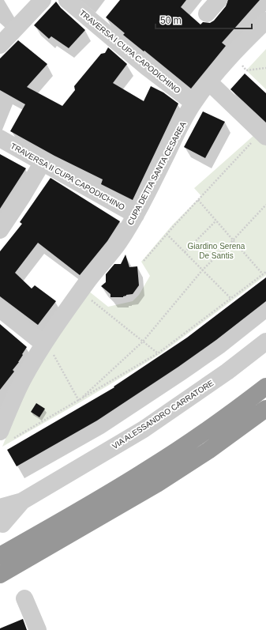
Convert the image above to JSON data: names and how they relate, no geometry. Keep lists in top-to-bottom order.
{
  "streets": {
    "street": [
      "TRAVERSA I CUPA CAPODICHINO",
      "CUPA DETTA SANTA CESAREA",
      "TRAVERSA II CUPA CAPODICHINO",
      "VIA ALESSANDRO CARRATORE"
    ]
  },
  "crossings": [
    ["TRAVERSA I CUPA CAPODICHINO", "CUPA DETTA SANTA CESAREA"],
    ["CUPA DETTA SANTA CESAREA", "TRAVERSA II CUPA CAPODICHINO"]
  ],
  "parks": ["Giardino Serena De Santis"],
  "scale_bar": "50 m"
}
